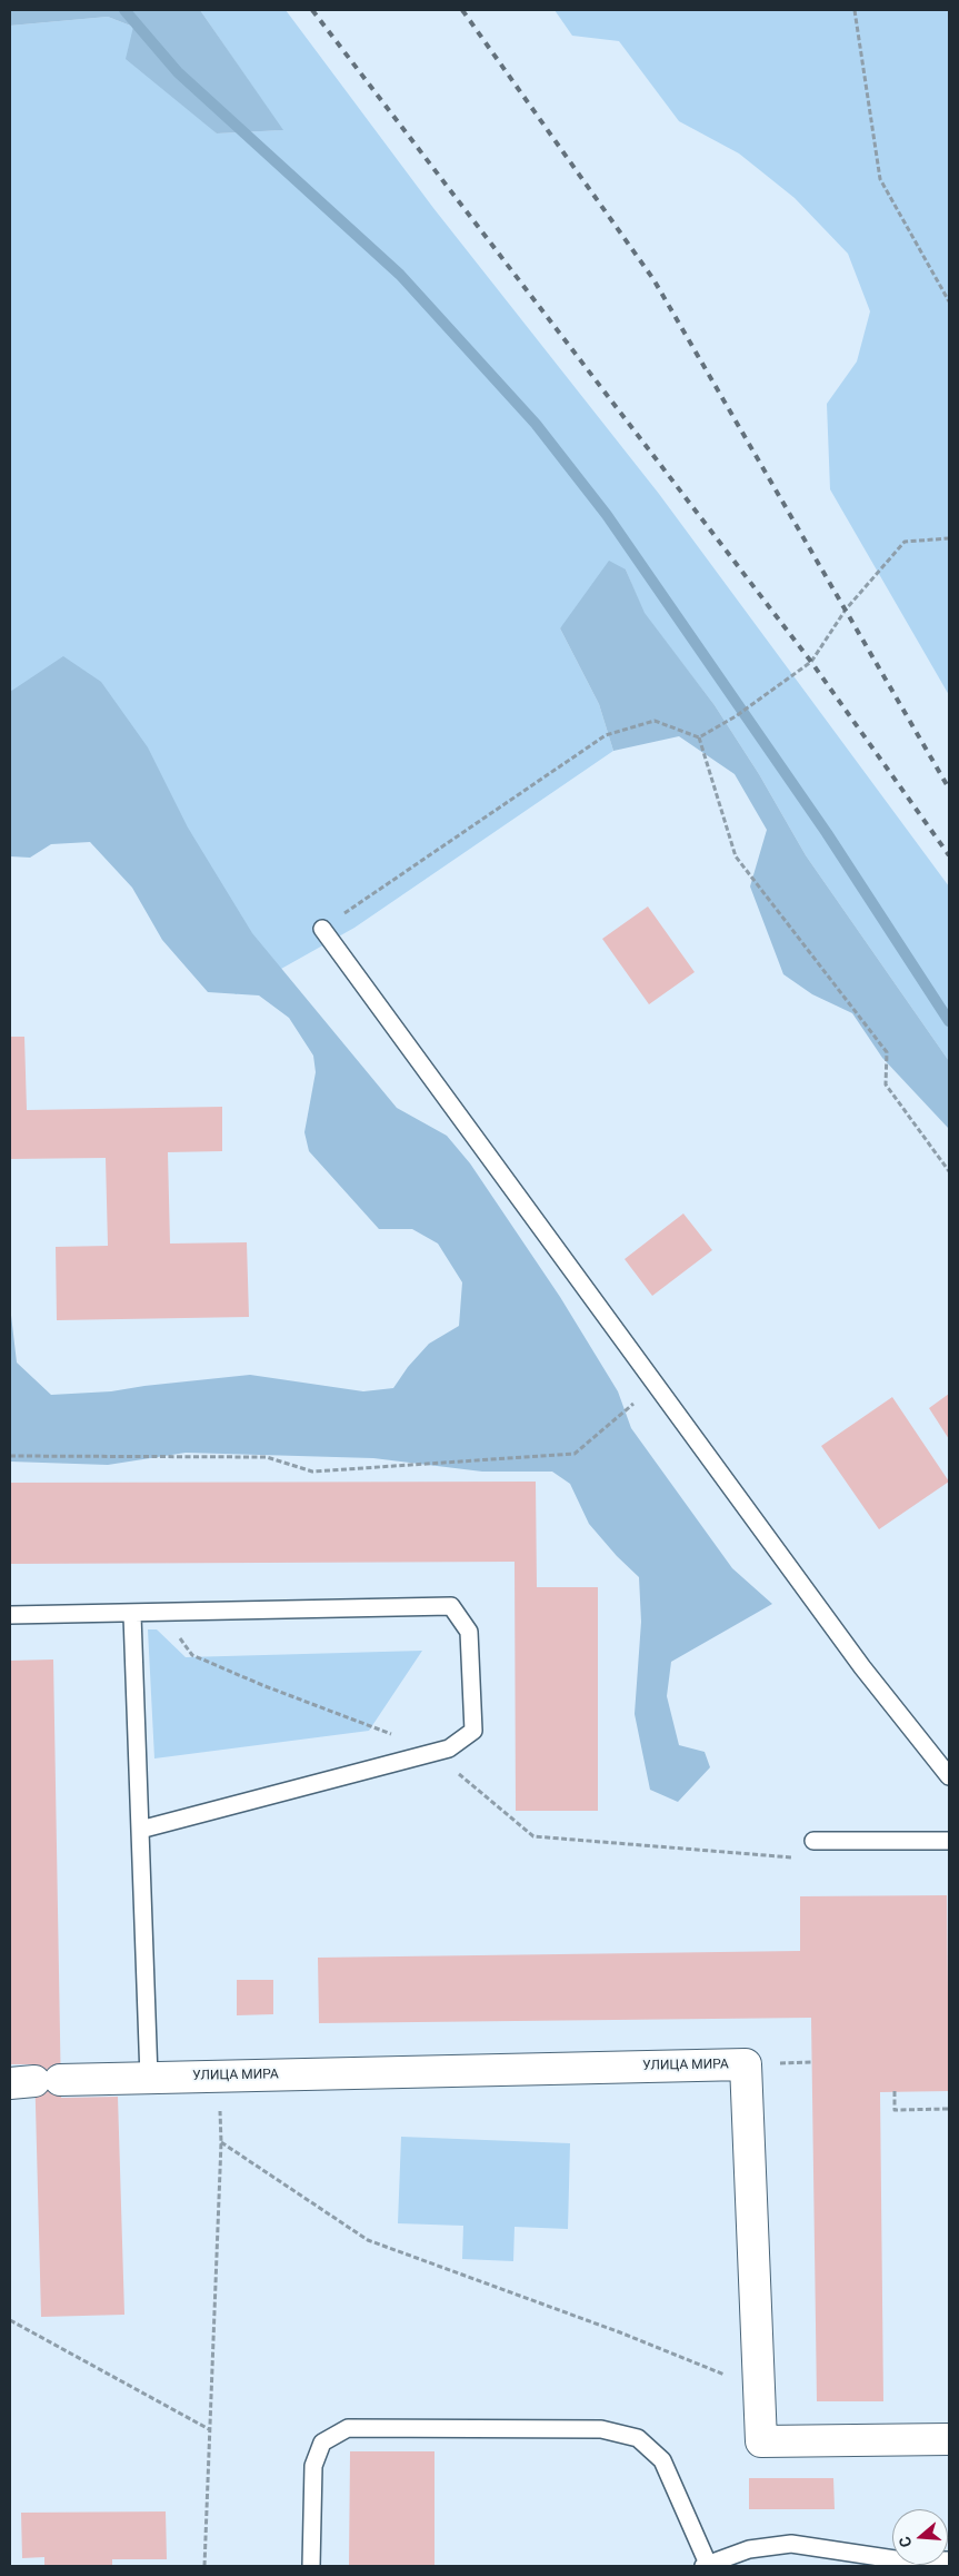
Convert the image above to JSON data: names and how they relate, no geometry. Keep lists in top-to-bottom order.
{
  "streets": {
    "street": ["УЛИЦА МИРА"]
  },
  "north": "left"
}
